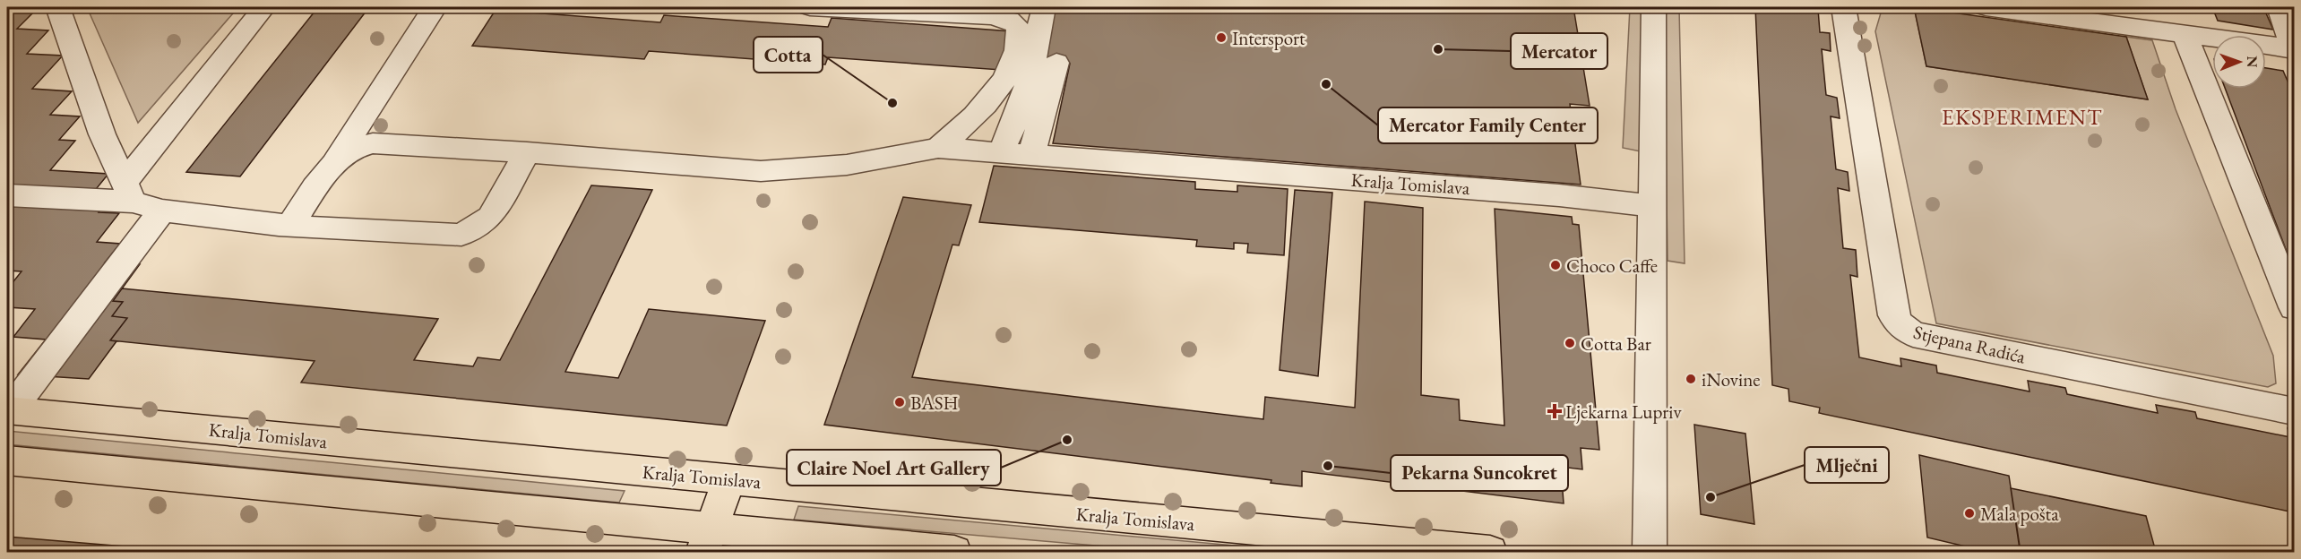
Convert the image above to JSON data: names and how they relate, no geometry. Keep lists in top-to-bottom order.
{
  "streets": {
    "main road": ["Kralja Tomislava"],
    "street": ["Stjepana Radića"]
  },
  "districts": ["EKSPERIMENT"],
  "places": {
    "other": [
      "Intersport",
      "Mercator",
      "Mercator Family Center",
      "Cotta",
      "Choco Caffe",
      "Cotta Bar",
      "iNovine",
      "BASH",
      "Claire Noel Art Gallery",
      "Pekarna Suncokret",
      "Mlječni",
      "Mala pošta"
    ],
    "health": ["Ljekarna Lupriv"]
  },
  "north": "right"
}
